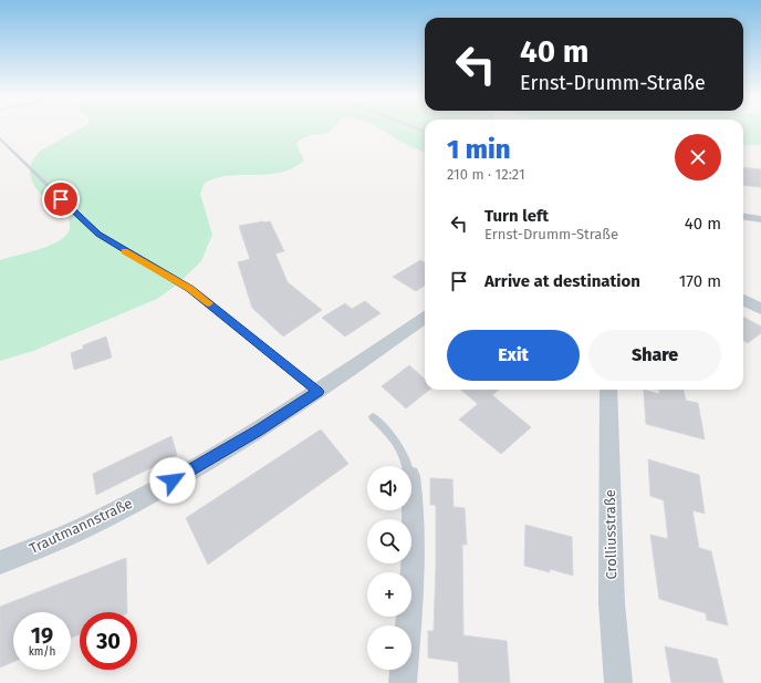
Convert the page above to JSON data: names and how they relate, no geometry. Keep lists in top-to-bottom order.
{
  "streets": {
    "street": ["Trautmannstraße", "Crolliusstraße"]
  },
  "page": {
    "turn": ["40 m", "Ernst-Drumm-Straße"],
    "heading": ["1 min", "210 m · 12:21"],
    "list": [
      {
        "name": "Turn left",
        "note": "Ernst-Drumm-Straße",
        "value": "40 m"
      },
      {
        "name": "Arrive at destination",
        "value": "170 m"
      }
    ],
    "buttons": ["Exit", "Share"],
    "map_buttons": ["+", "−"],
    "speed": "19 km/h",
    "limit": "30"
  }
}
